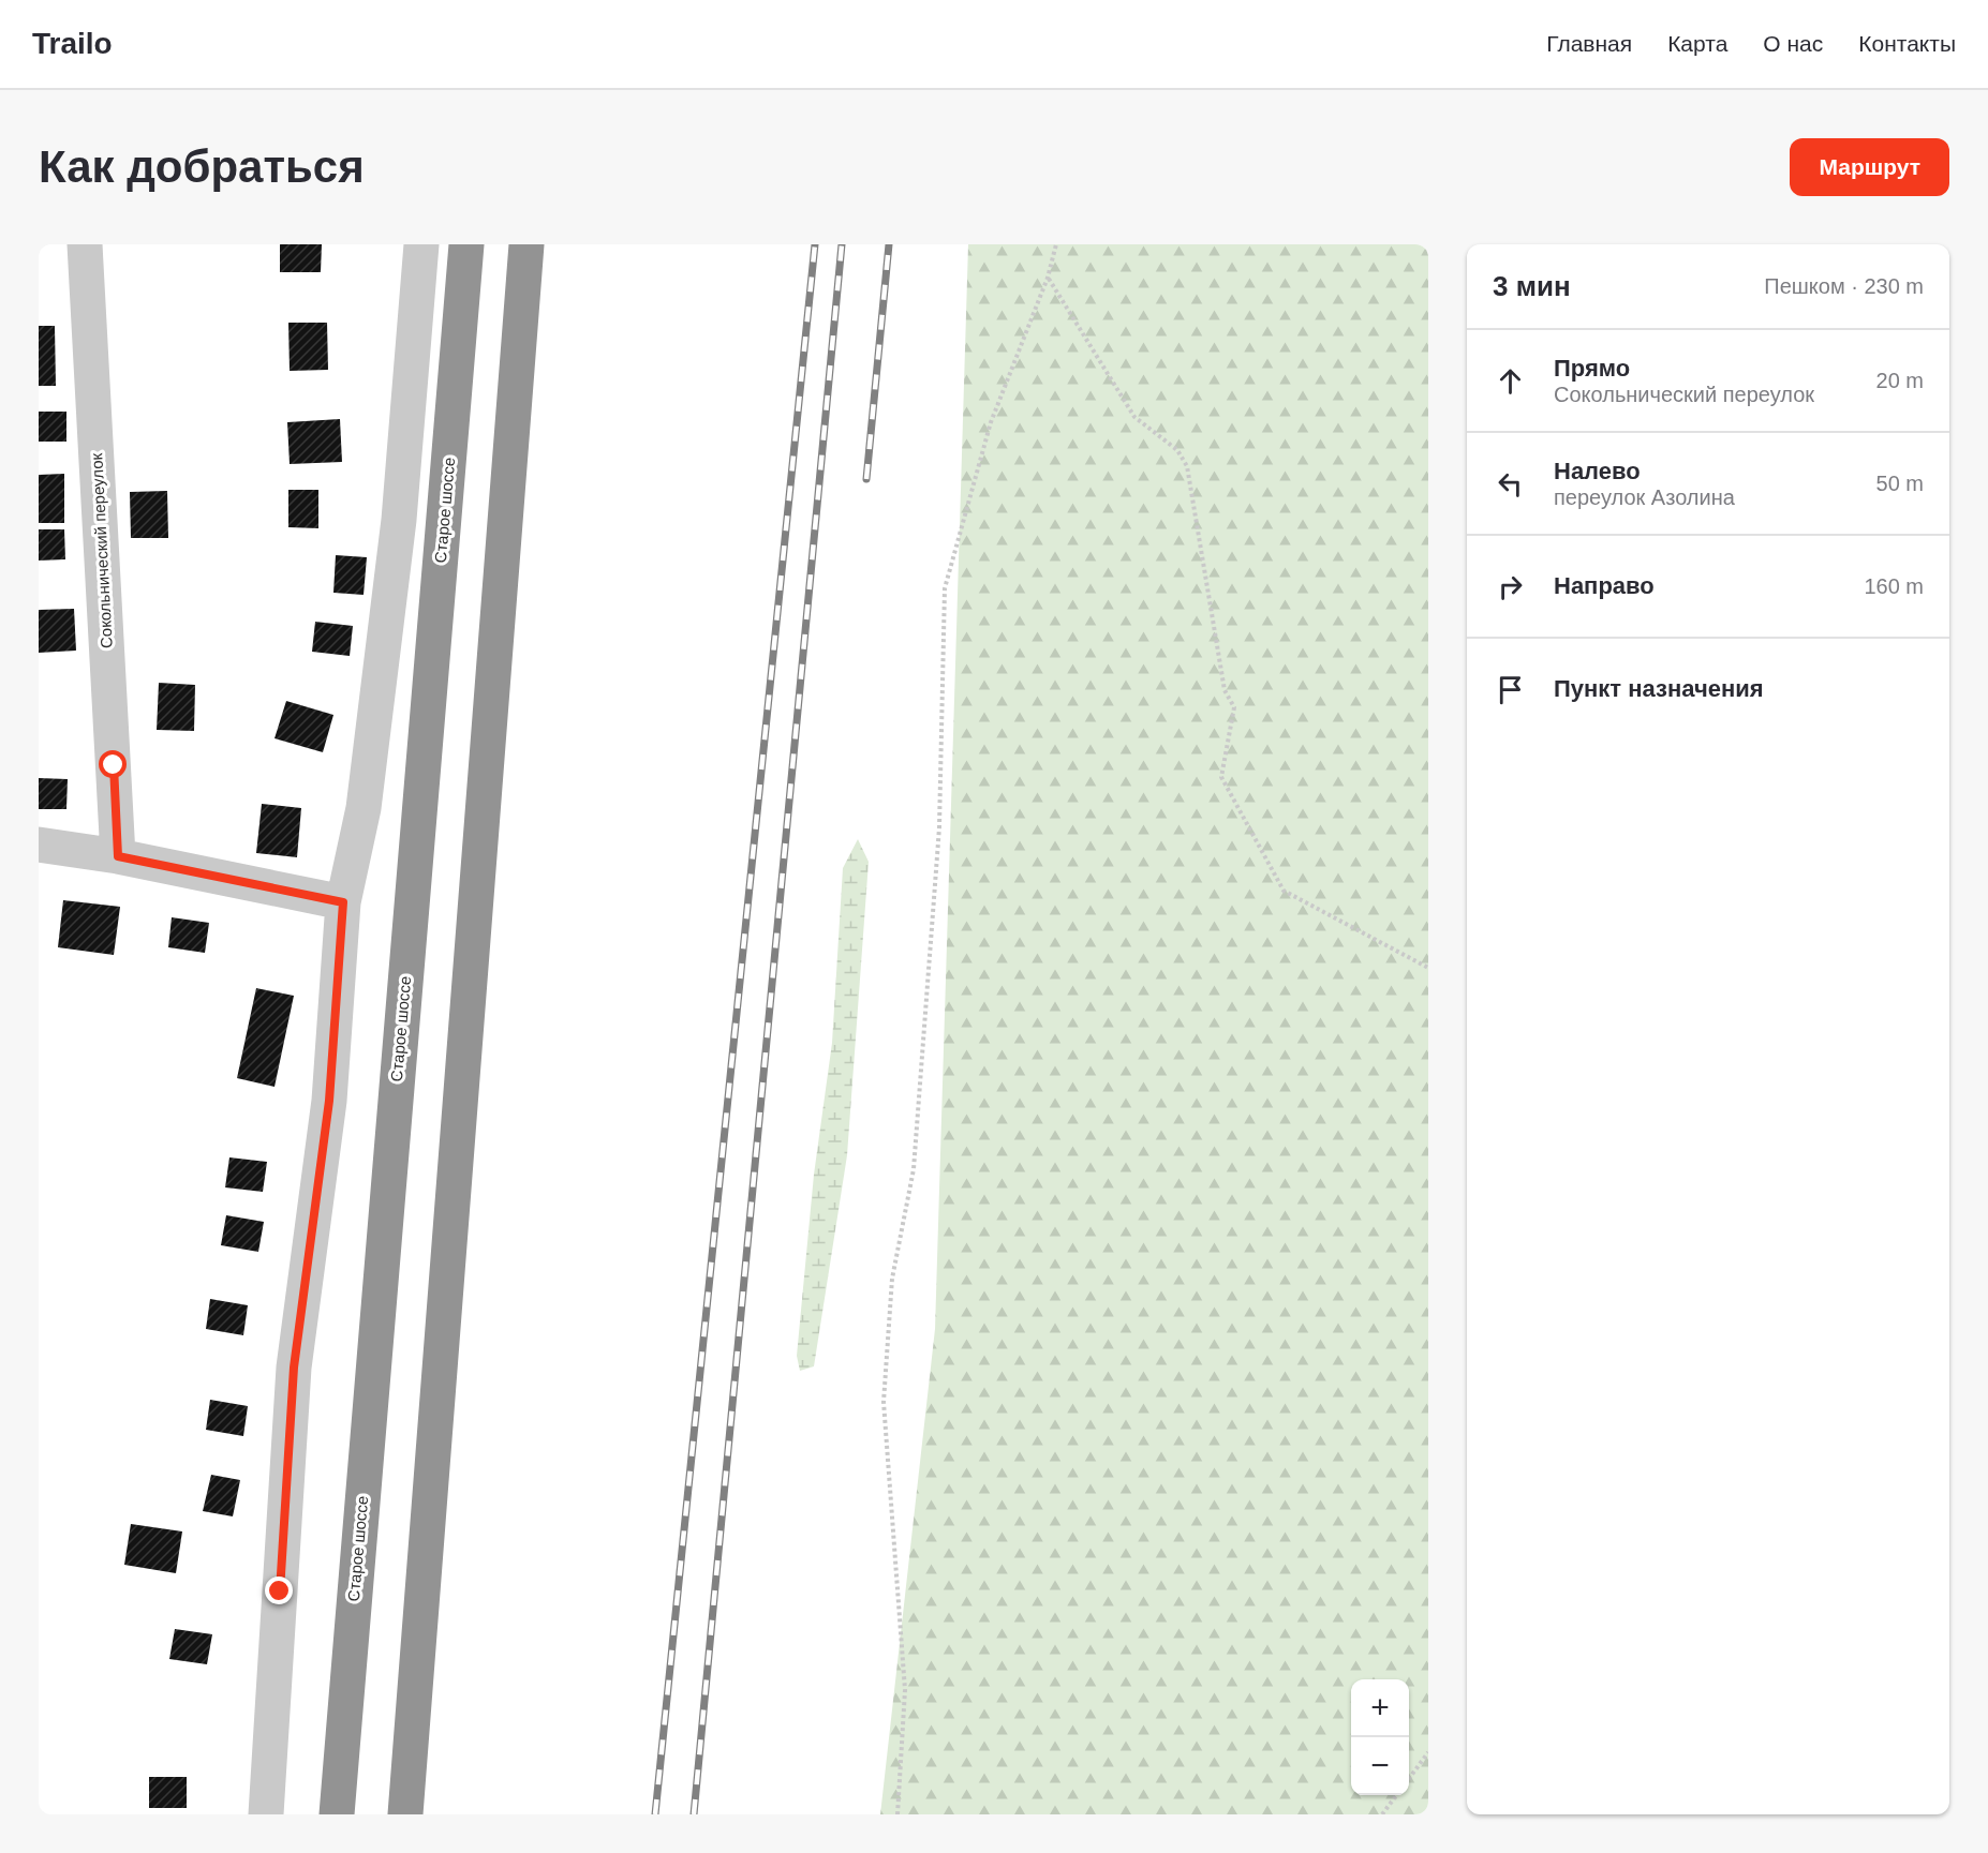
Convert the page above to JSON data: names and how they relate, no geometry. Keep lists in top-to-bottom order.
{
  "streets": {
    "highway": ["Старое шоссе"],
    "street": ["Сокольнический переулок"]
  },
  "page": {
    "header": "Trailo",
    "nav": [
      "Главная",
      "Карта",
      "О нас",
      "Контакты"
    ],
    "buttons": "Маршрут",
    "title": "Как добраться",
    "heading": ["3 мин", "Пешком · 230 m"],
    "list": [
      ["Прямо", "Сокольнический переулок", "20 m"],
      ["Налево", "переулок Азолина", "50 m"],
      ["Направо", "160 m"],
      "Пункт назначения"
    ],
    "map_buttons": ["+", "−"]
  }
}
